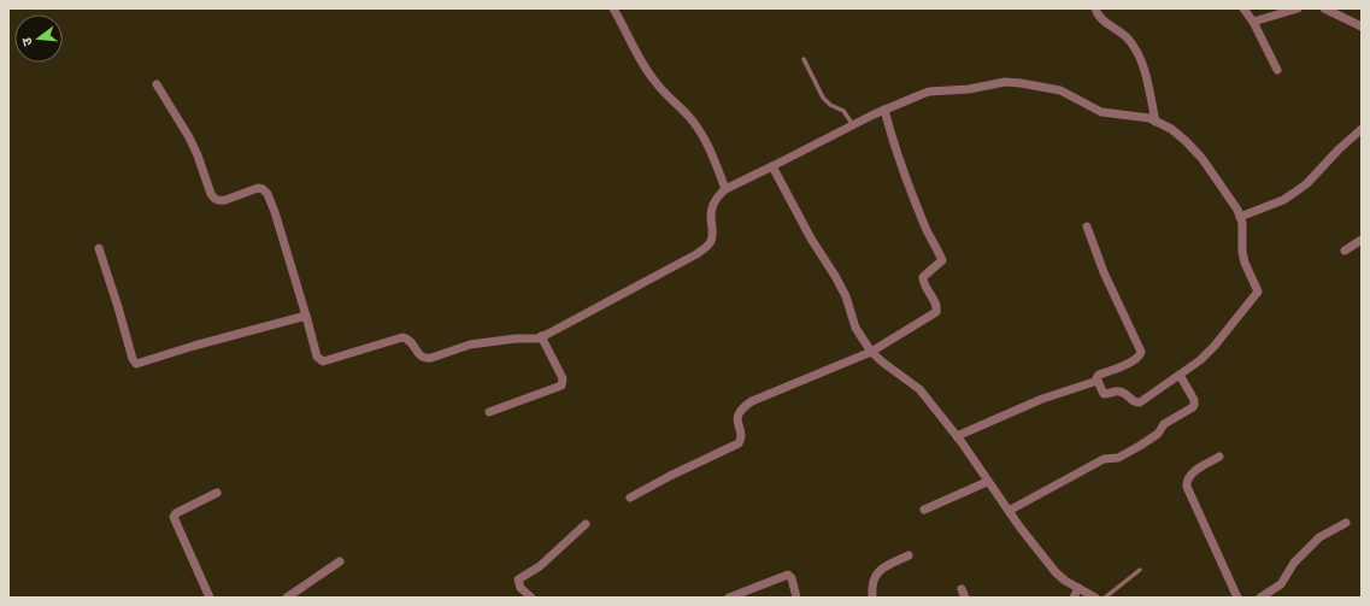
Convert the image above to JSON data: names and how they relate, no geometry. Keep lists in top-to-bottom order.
{
  "north": "left"
}
